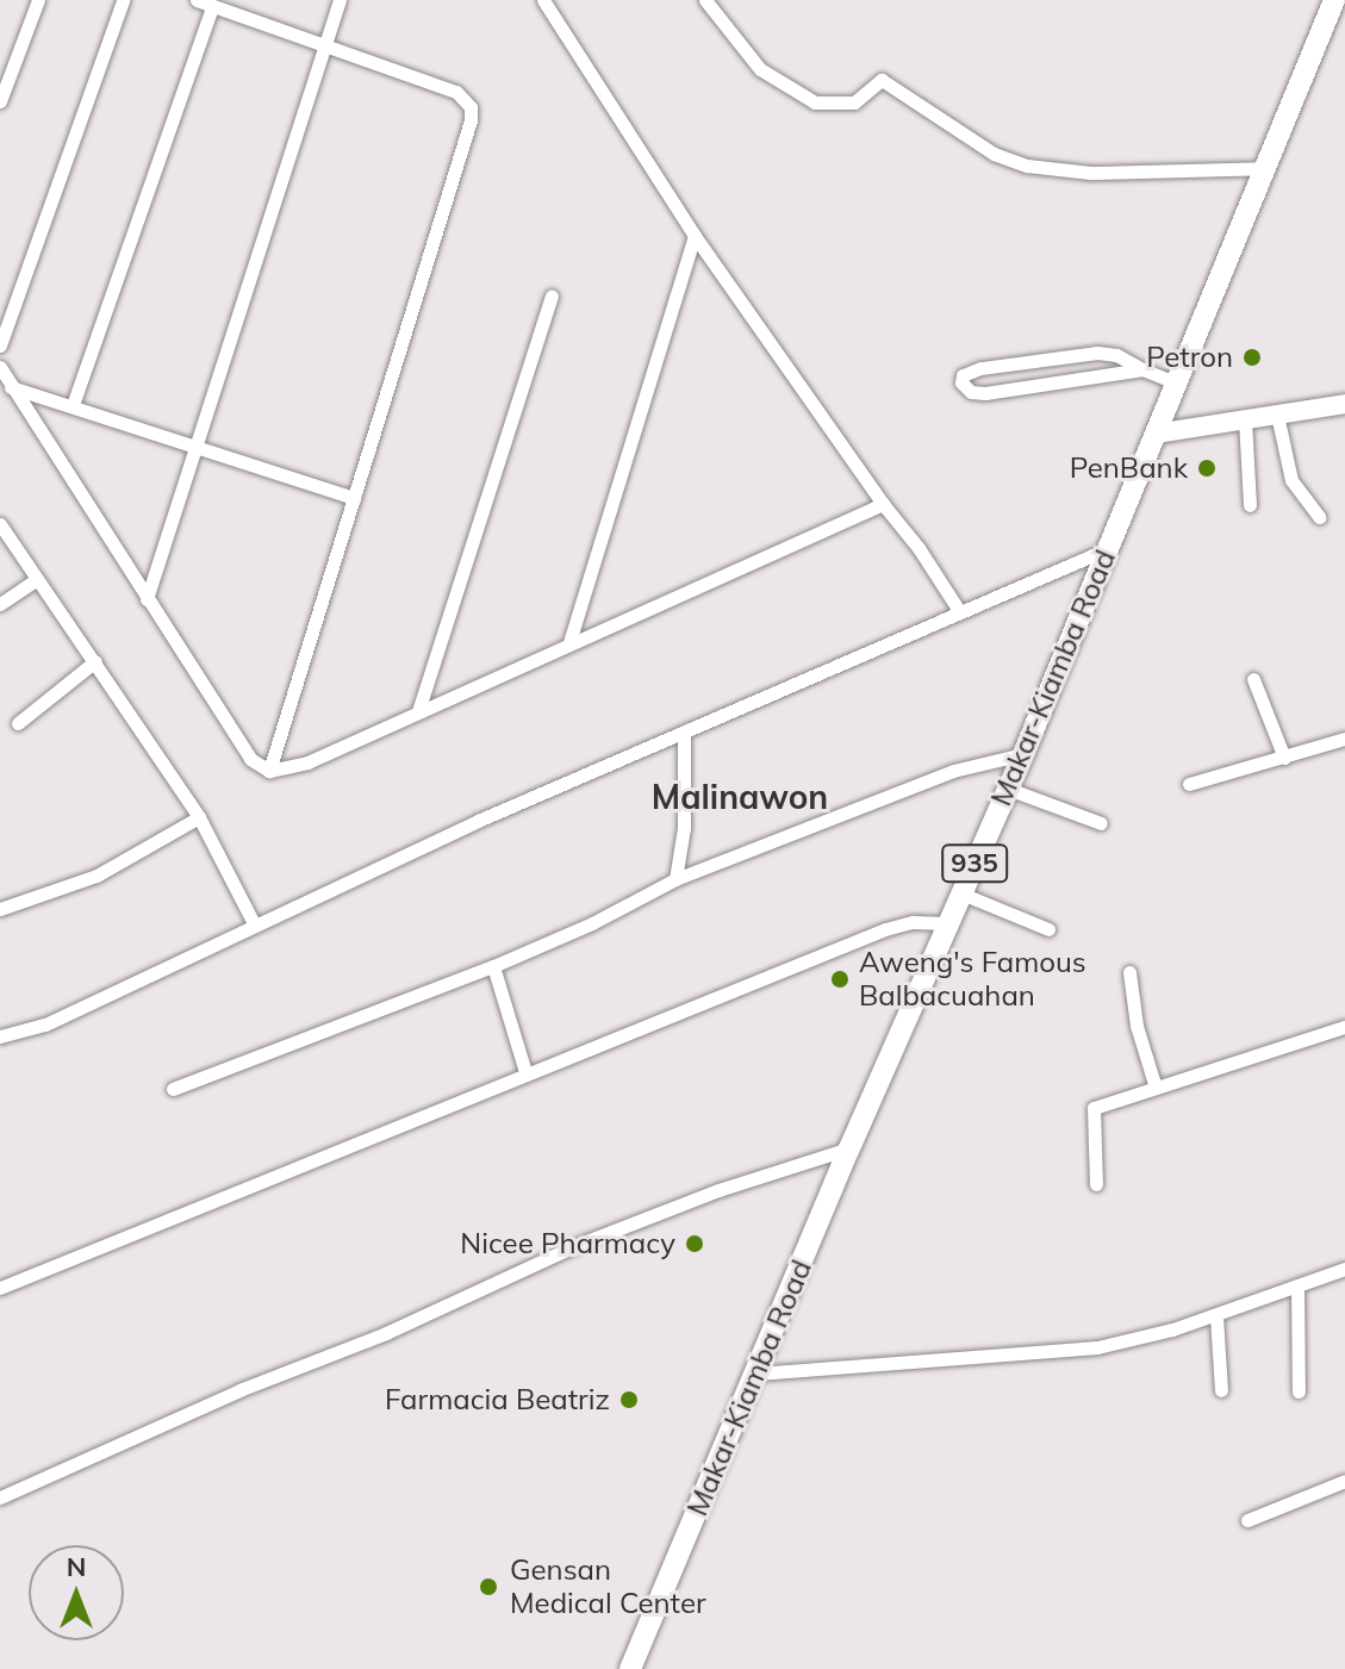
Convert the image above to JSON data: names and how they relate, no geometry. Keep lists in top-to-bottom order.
{
  "streets": {
    "main road": ["Makar-Kiamba Road", "935"]
  },
  "districts": ["Malinawon"],
  "places": [
    "Petron",
    "PenBank",
    "Aweng's Famous Balbacuahan",
    "Nicee Pharmacy",
    "Farmacia Beatriz",
    "Gensan Medical Center"
  ],
  "north": "top"
}
